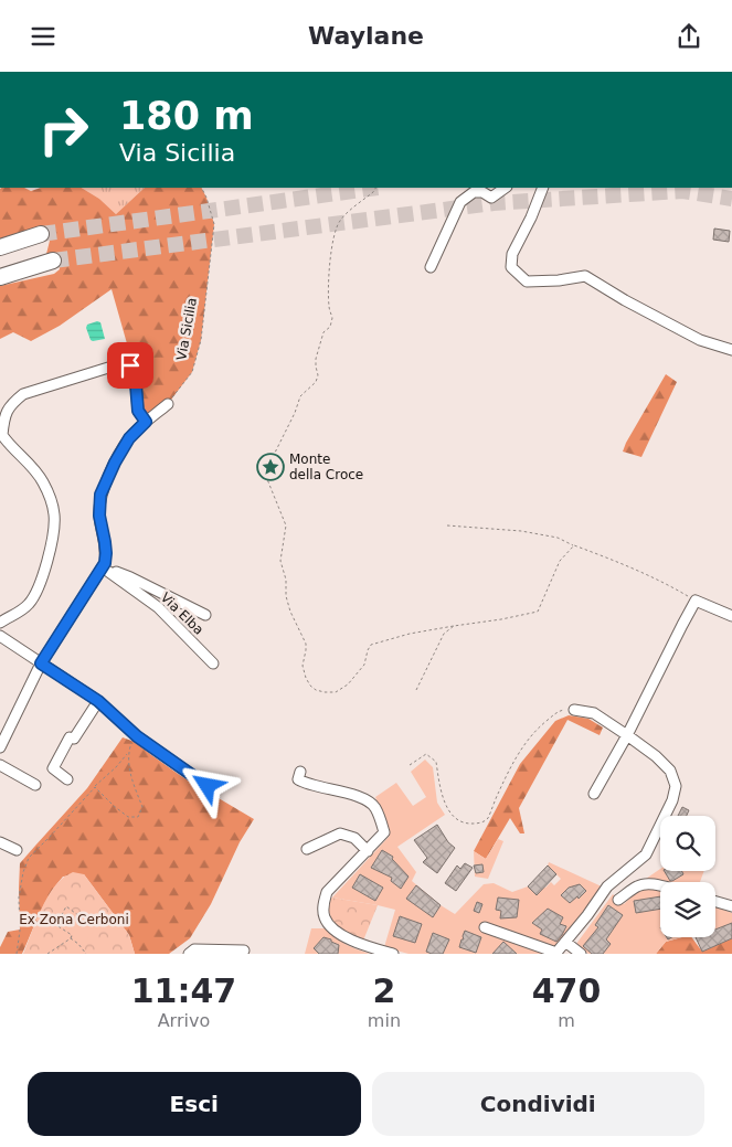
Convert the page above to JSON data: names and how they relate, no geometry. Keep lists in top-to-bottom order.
{
  "streets": {
    "street": ["Via Elba"],
    "path": ["Via Sicilia"]
  },
  "parks": ["Ex Zona Cerboni"],
  "places": {
    "place": ["Monte della Croce"]
  },
  "page": {
    "header": "Waylane",
    "turn": ["180 m", "Via Sicilia"],
    "eta": [
      "11:47",
      "Arrivo",
      "2",
      "min",
      "470",
      "m"
    ],
    "buttons": ["Esci", "Condividi"]
  }
}
